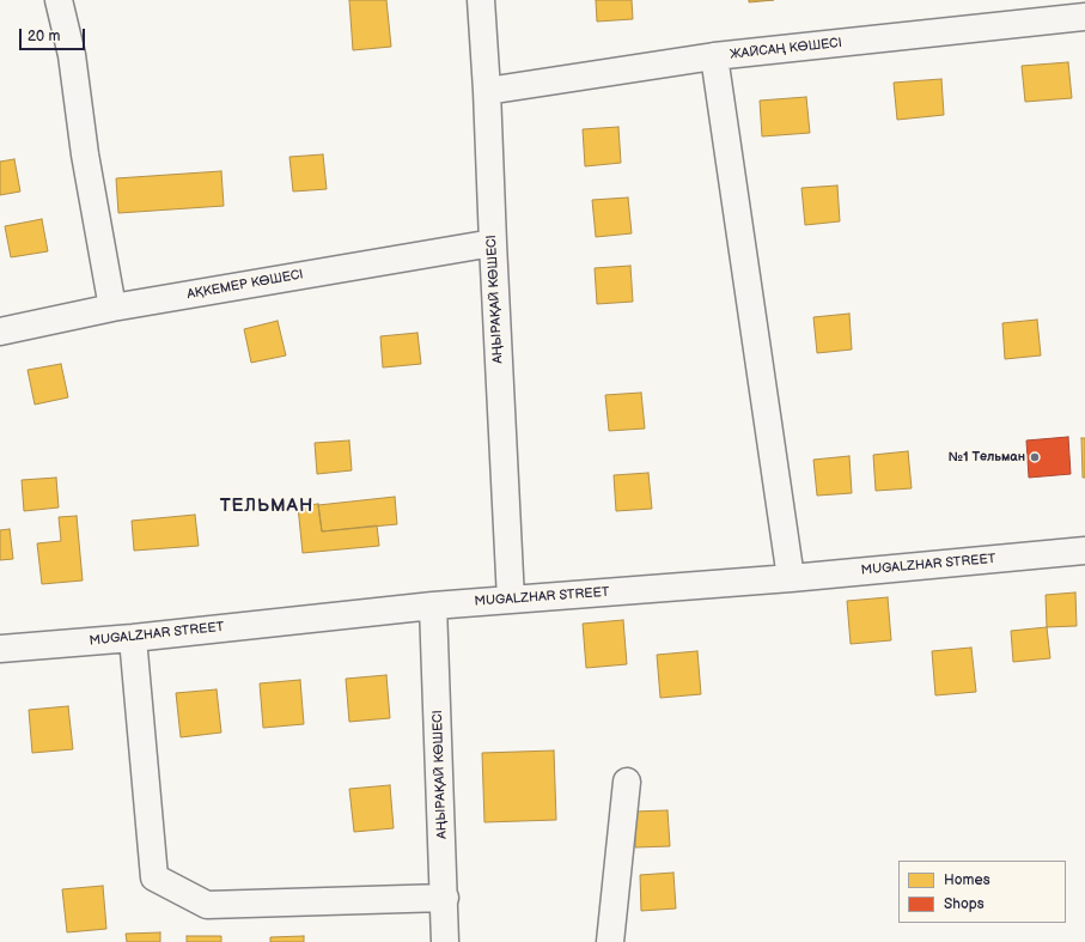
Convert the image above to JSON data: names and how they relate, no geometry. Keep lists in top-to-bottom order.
{
  "streets": {
    "street": [
      "ЖАЙСАҢ КӨШЕСІ",
      "АҚКЕМЕР КӨШЕСІ",
      "АҢЫРАҚАЙ КӨШЕСІ",
      "MUGALZHAR STREET"
    ]
  },
  "crossings": [
    ["ЖАЙСАҢ КӨШЕСІ", "АҢЫРАҚАЙ КӨШЕСІ"],
    ["АҚКЕМЕР КӨШЕСІ", "АҢЫРАҚАЙ КӨШЕСІ"],
    ["АҢЫРАҚАЙ КӨШЕСІ", "MUGALZHAR STREET"]
  ],
  "districts": ["ТЕЛЬМАН"],
  "places": ["№1 Тельман"],
  "legend": ["Homes", "Shops"],
  "scale_bar": "20 m"
}
